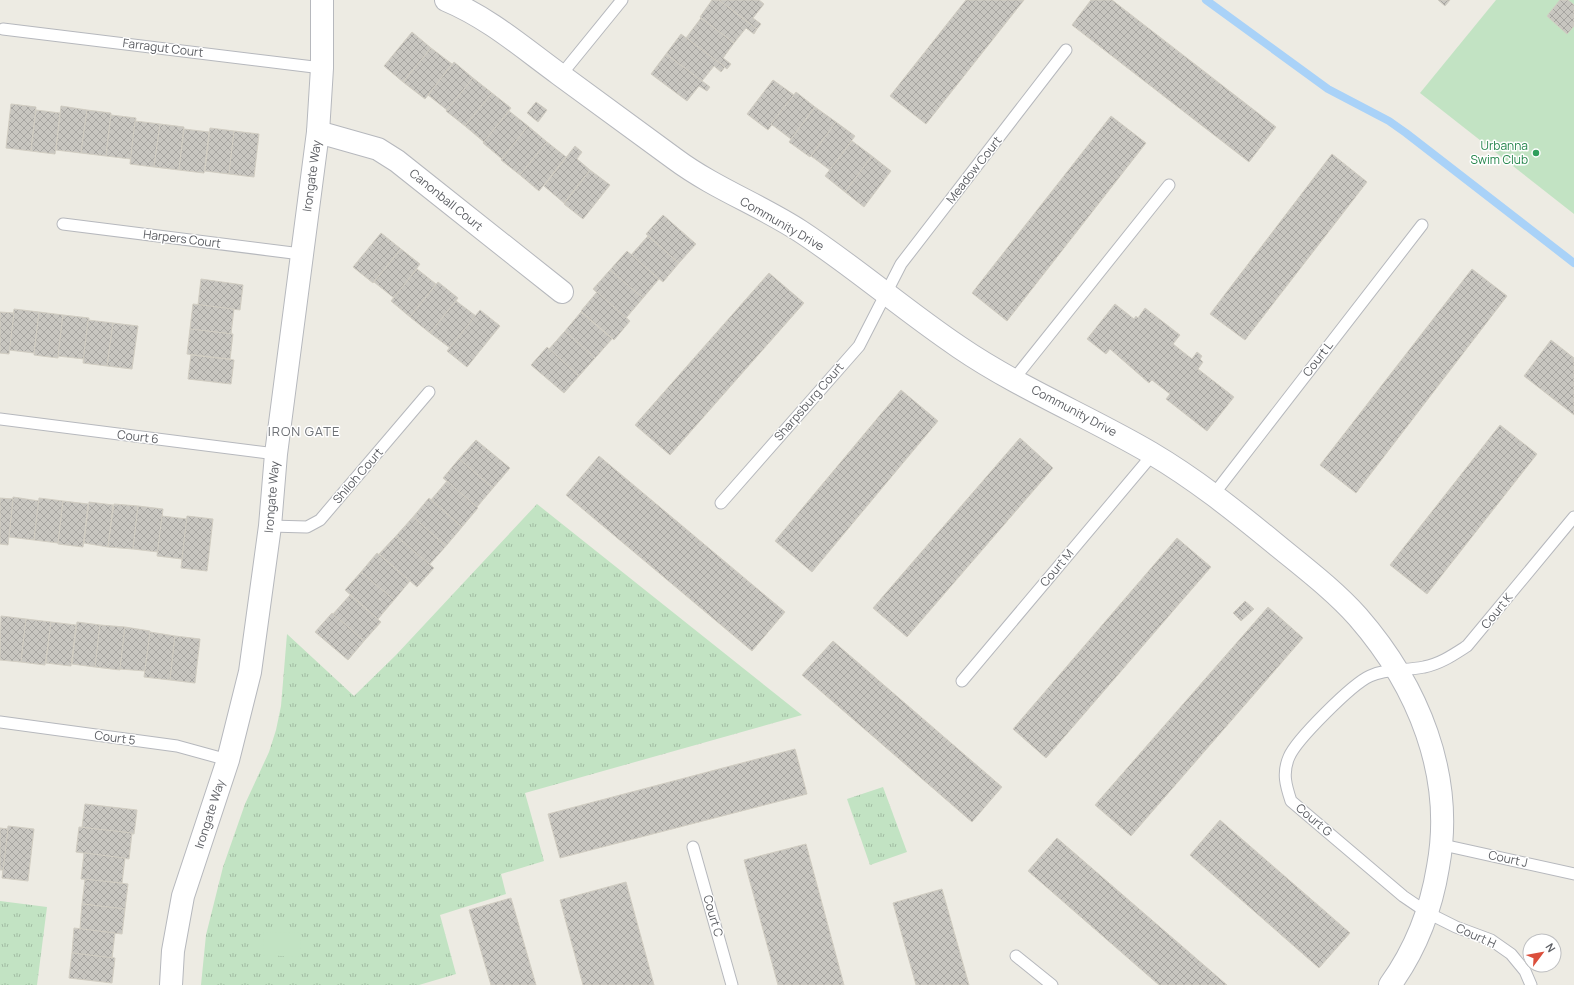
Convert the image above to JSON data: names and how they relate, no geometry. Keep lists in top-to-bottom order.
{
  "streets": {
    "street": ["Irongate Way", "Canonball Court", "Community Drive"],
    "lane": [
      "Farragut Court",
      "Meadow Court",
      "Harpers Court",
      "Court L",
      "Sharpsburg Court",
      "Court 6",
      "Shiloh Court",
      "Court M",
      "Court K",
      "Court 5",
      "Court G",
      "Court J",
      "Court C",
      "Court H"
    ]
  },
  "crossings": [
    ["Farragut Court", "Irongate Way"],
    ["Meadow Court", "Community Drive"],
    ["Meadow Court", "Sharpsburg Court"],
    ["Irongate Way", "Canonball Court"],
    ["Irongate Way", "Harpers Court"],
    ["Irongate Way", "Court 6"],
    ["Irongate Way", "Shiloh Court"],
    ["Irongate Way", "Court 5"],
    ["Community Drive", "Court L"],
    ["Community Drive", "Sharpsburg Court"],
    ["Community Drive", "Court M"],
    ["Community Drive", "Court K"],
    ["Community Drive", "Court G"],
    ["Community Drive", "Court J"],
    ["Community Drive", "Court H"],
    ["Court K", "Court G"],
    ["Court G", "Court H"]
  ],
  "districts": ["IRON GATE"],
  "places": ["Urbanna Swim Club"],
  "north": "top right"
}
